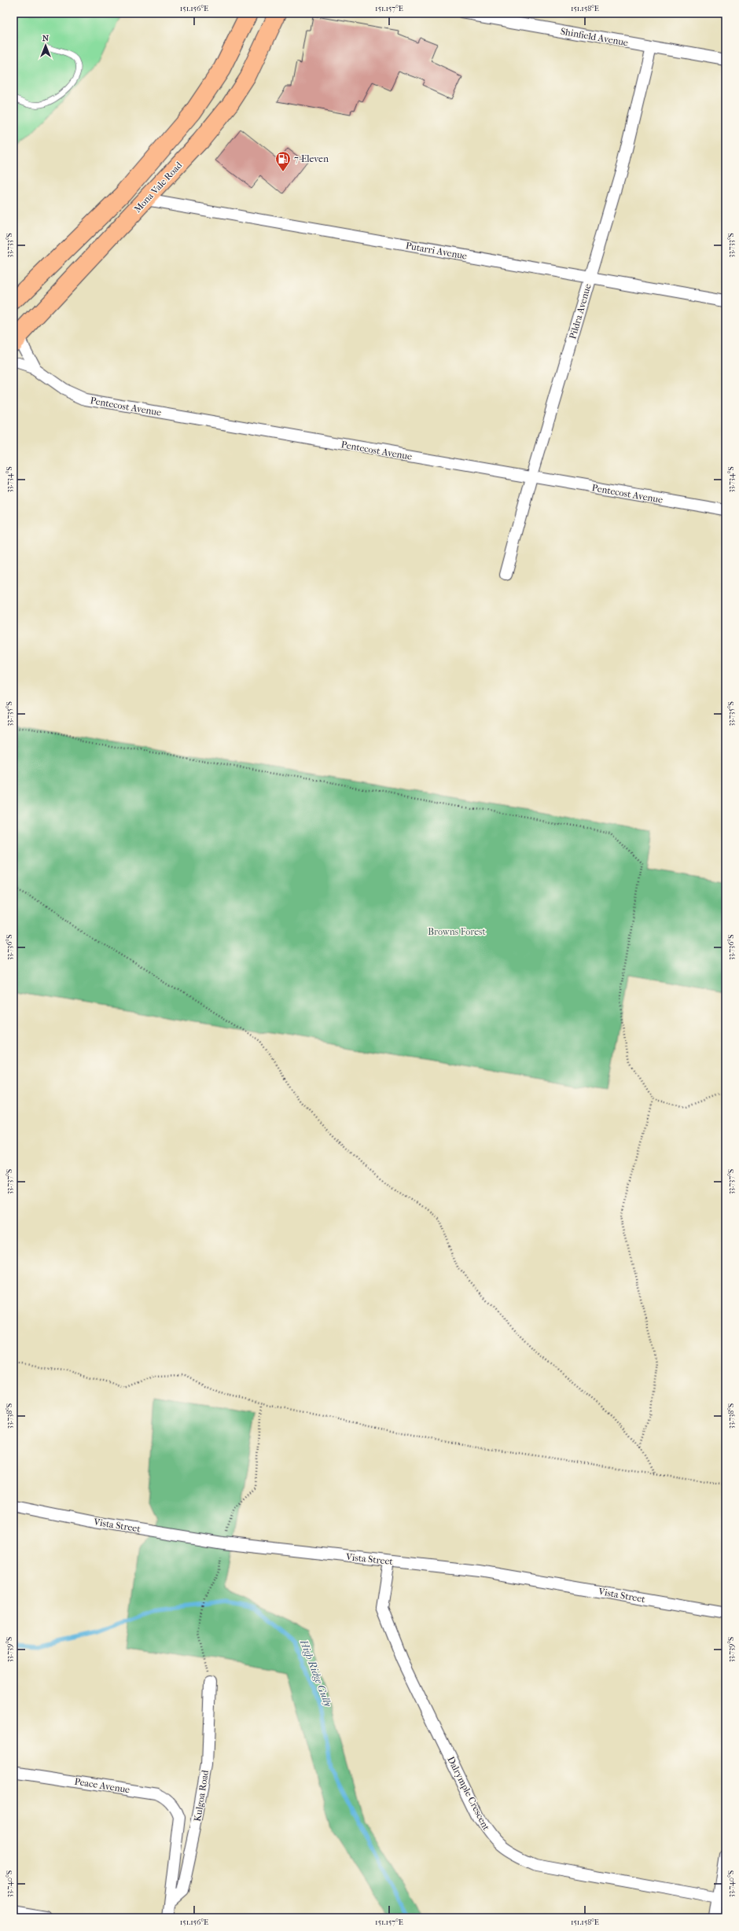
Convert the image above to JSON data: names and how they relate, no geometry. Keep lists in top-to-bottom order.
{
  "streets": {
    "highway": ["Mona Vale Road"],
    "street": [
      "Shinfield Avenue",
      "Putarri Avenue",
      "Pildra Avenue",
      "Pentecost Avenue",
      "Vista Street",
      "Peace Avenue",
      "Dalrymple Crescent",
      "Kulgoa Road"
    ]
  },
  "crossings": [
    ["Shinfield Avenue", "Pildra Avenue"],
    ["Mona Vale Road", "Putarri Avenue"],
    ["Mona Vale Road", "Pentecost Avenue"],
    ["Putarri Avenue", "Pildra Avenue"],
    ["Pildra Avenue", "Pentecost Avenue"],
    ["Vista Street", "Dalrymple Crescent"],
    ["Peace Avenue", "Kulgoa Road"]
  ],
  "water": ["High Ridge Gully"],
  "parks": ["Browns Forest"],
  "places": {
    "fuel station": ["7-Eleven"]
  },
  "north": "top",
  "coordinates": [
    "151.156°E",
    "151.157°E",
    "151.158°E",
    "33.733°S",
    "33.734°S",
    "33.735°S",
    "33.736°S",
    "33.737°S",
    "33.738°S",
    "33.739°S",
    "33.740°S"
  ]
}
